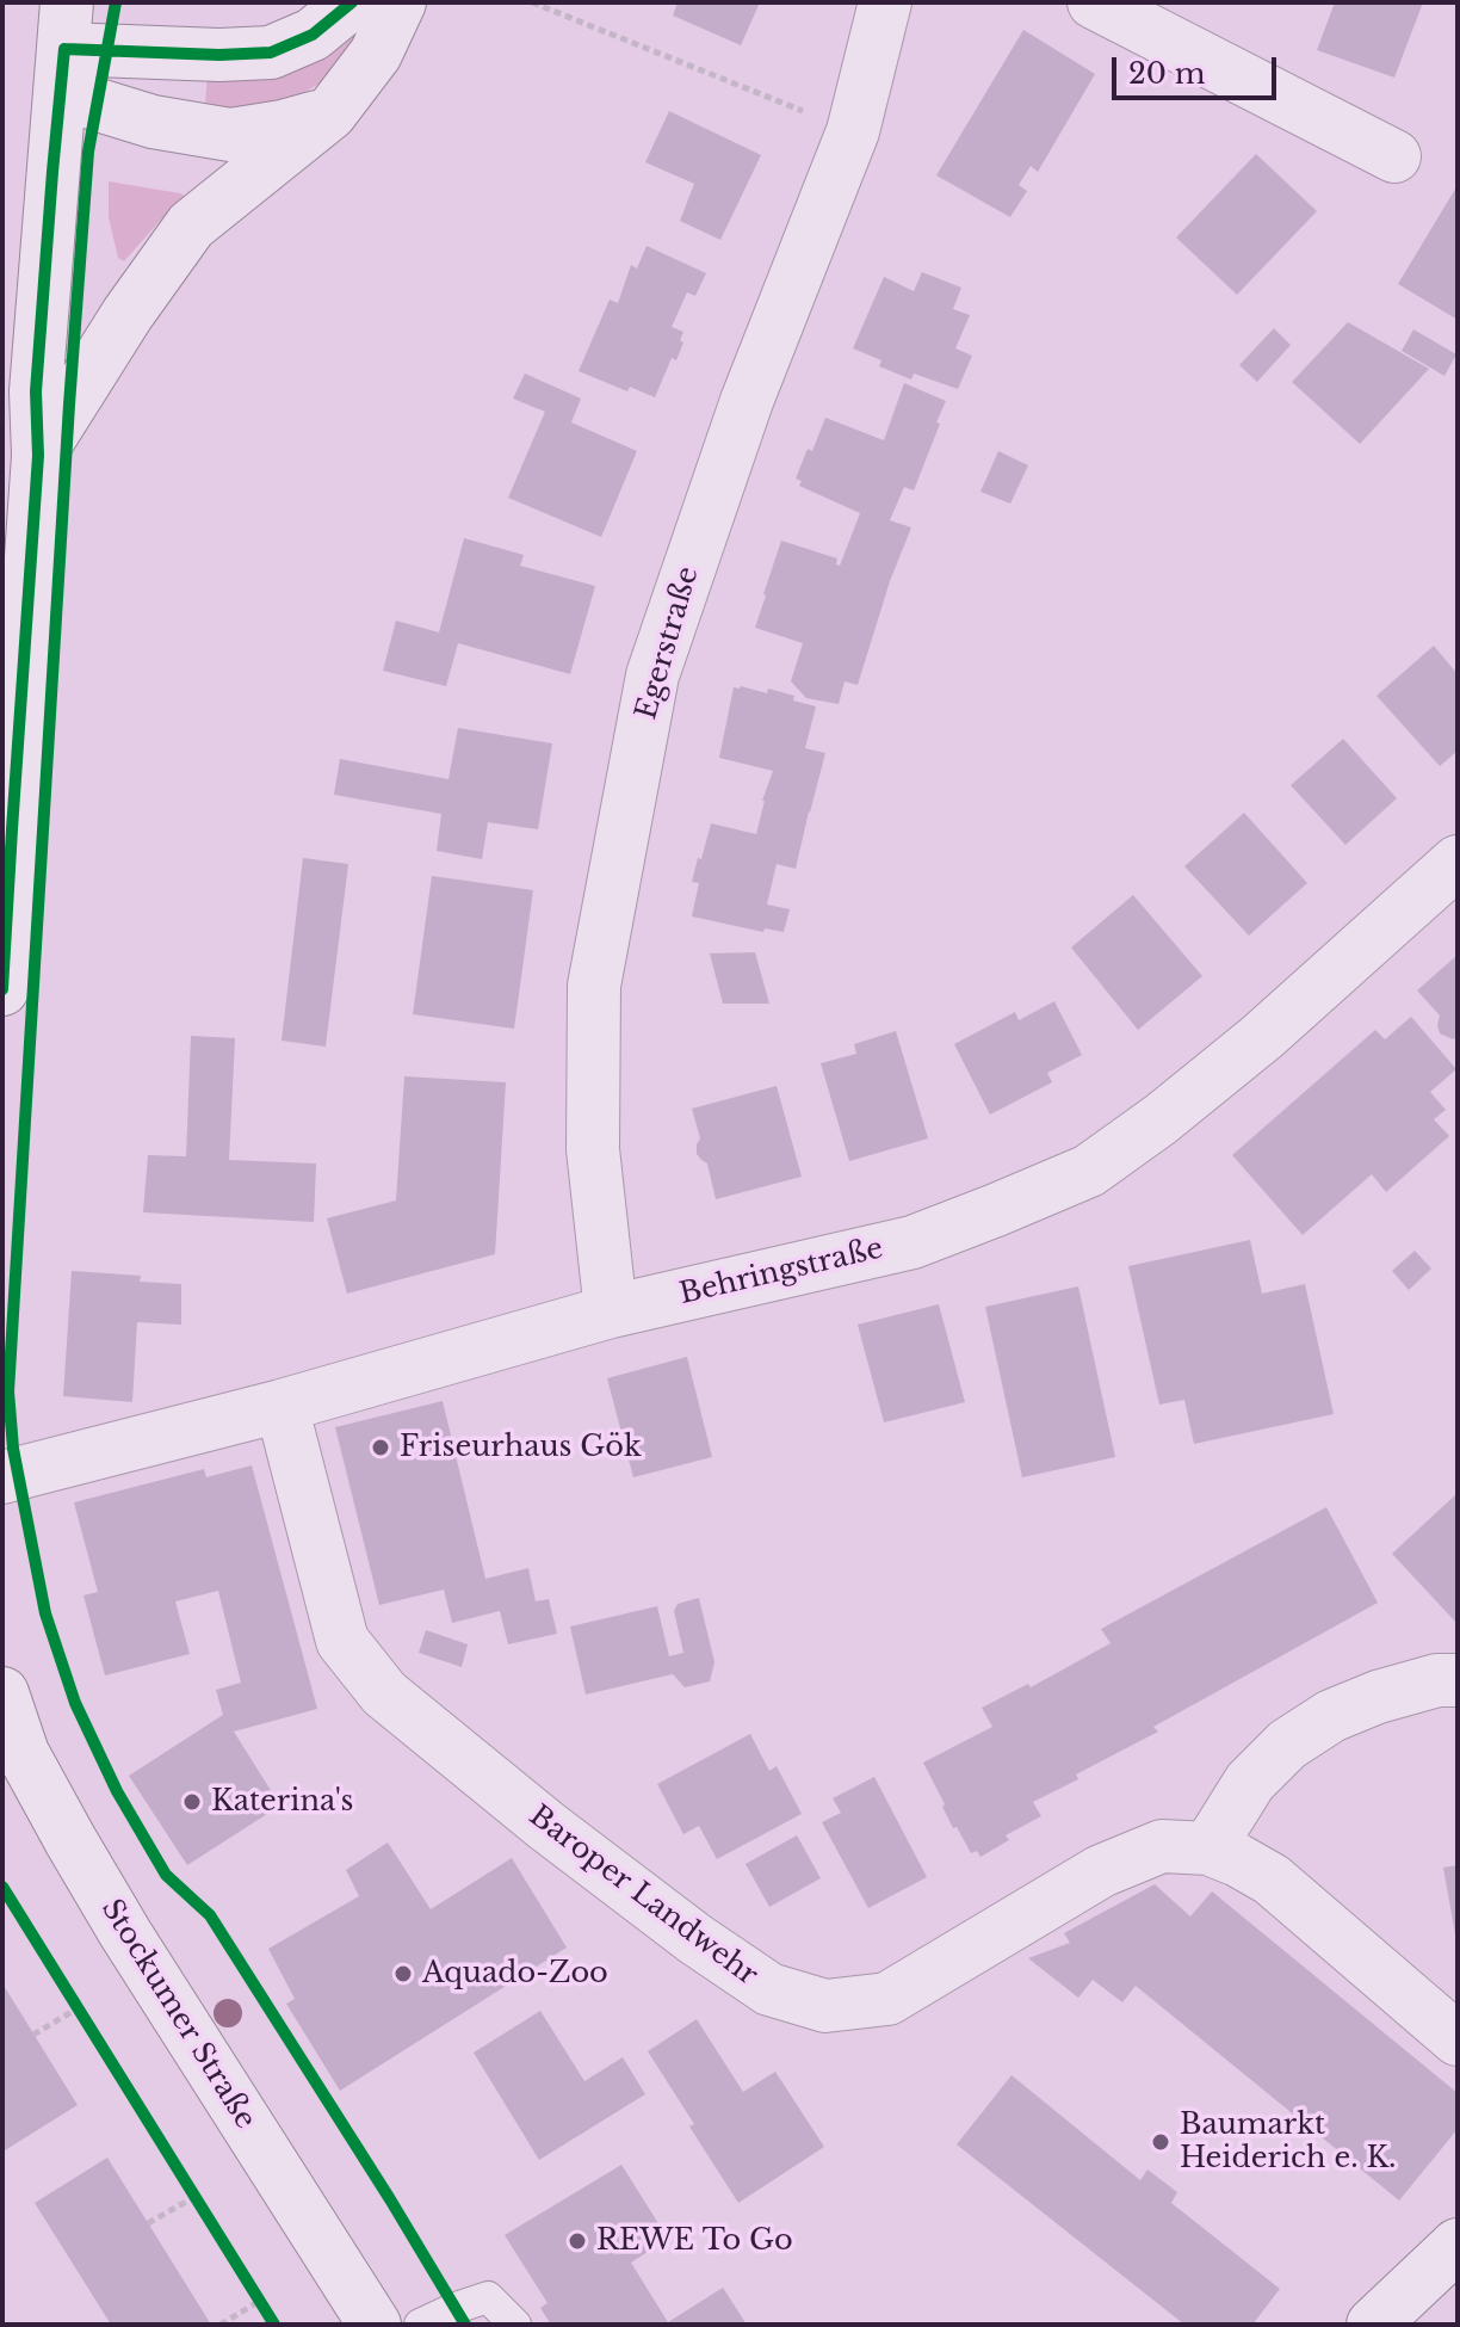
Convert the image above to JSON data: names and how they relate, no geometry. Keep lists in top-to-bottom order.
{
  "streets": {
    "street": [
      "Egerstraße",
      "Behringstraße",
      "Baroper Landwehr",
      "Stockumer Straße"
    ]
  },
  "crossings": [
    ["Egerstraße", "Behringstraße"],
    ["Behringstraße", "Baroper Landwehr"]
  ],
  "places": [
    "Friseurhaus Gök",
    "Katerina's",
    "Aquado-Zoo",
    "Baumarkt Heiderich e. K.",
    "REWE To Go"
  ],
  "scale_bar": "20 m"
}
